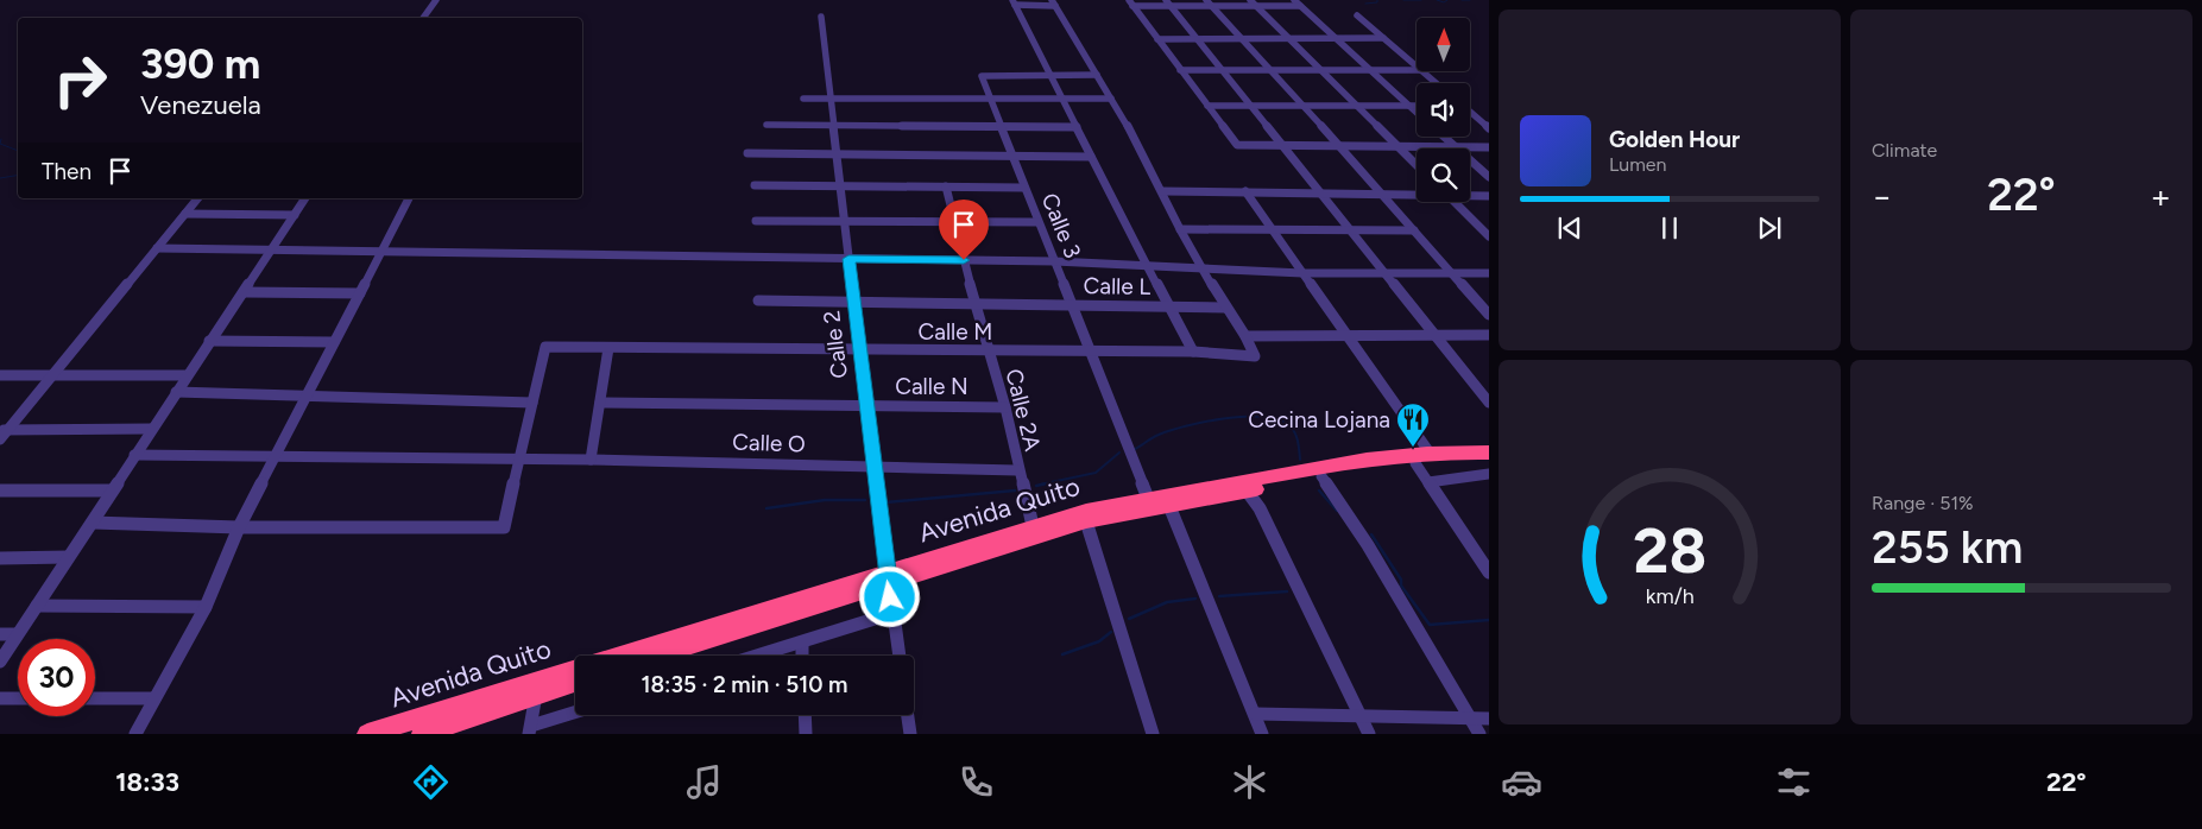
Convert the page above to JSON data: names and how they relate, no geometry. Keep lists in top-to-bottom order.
{
  "streets": {
    "highway": ["Avenida Quito"],
    "street": [
      "Calle 3",
      "Calle L",
      "Calle M",
      "Calle 2",
      "Calle N",
      "Calle 2A",
      "Calle O"
    ]
  },
  "crossings": [
    ["Calle 3", "Calle L"],
    ["Calle 3", "Calle M"],
    ["Calle 3", "Avenida Quito"],
    ["Calle L", "Calle 2"],
    ["Calle L", "Calle 2A"],
    ["Calle M", "Calle 2"],
    ["Calle M", "Calle 2A"],
    ["Calle 2", "Calle N"],
    ["Calle 2", "Calle O"],
    ["Calle 2", "Avenida Quito"],
    ["Calle N", "Calle 2A"],
    ["Calle 2A", "Calle O"],
    ["Calle 2A", "Avenida Quito"]
  ],
  "places": {
    "restaurant": ["Cecina Lojana"]
  },
  "north": "top",
  "page": {
    "tile": [
      "Climate",
      ["Range · 51%", "255 km"]
    ],
    "turn": ["390 m", "Venezuela"],
    "song": ["Golden Hour", "Lumen"],
    "then": "Then",
    "heat": ["−", "22°", "+"],
    "limit": "30",
    "trip": "18:35 · 2 min · 510 m",
    "tabs": ["18:33", "22°"],
    "gauge": ["28", "km/h"]
  }
}
